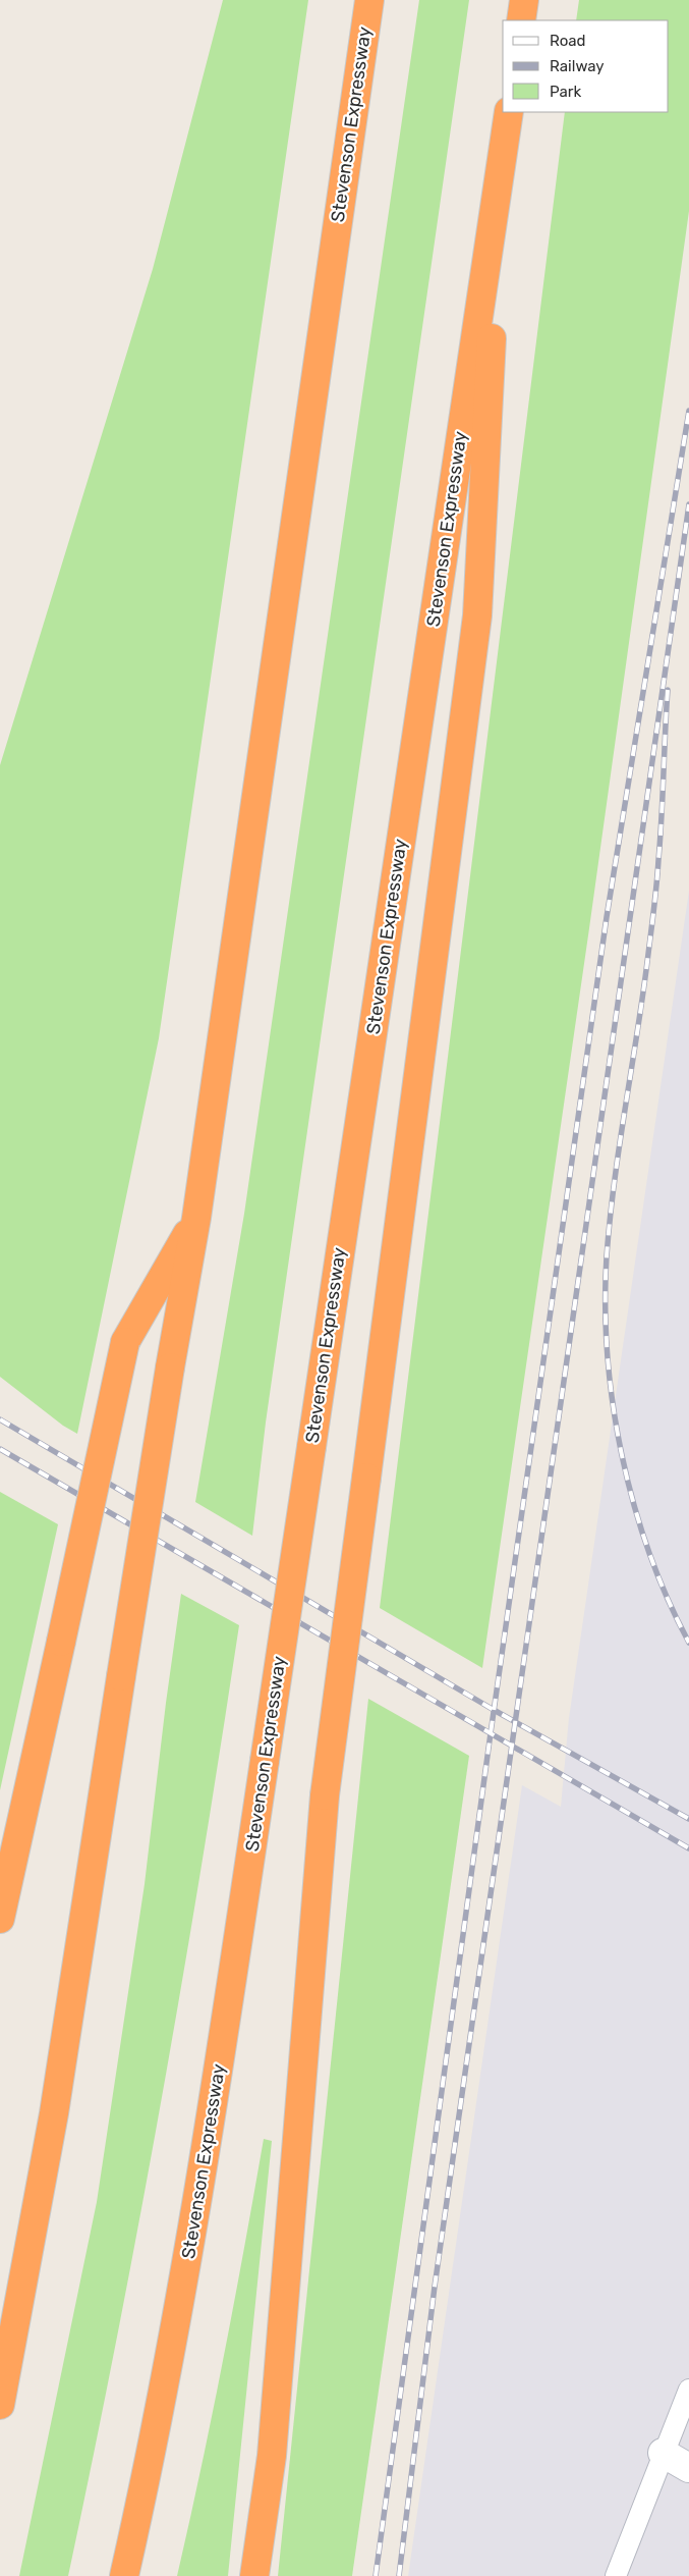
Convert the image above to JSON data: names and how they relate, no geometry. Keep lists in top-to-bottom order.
{
  "streets": {
    "highway": ["Stevenson Expressway"]
  },
  "legend": ["Road", "Railway", "Park"]
}
